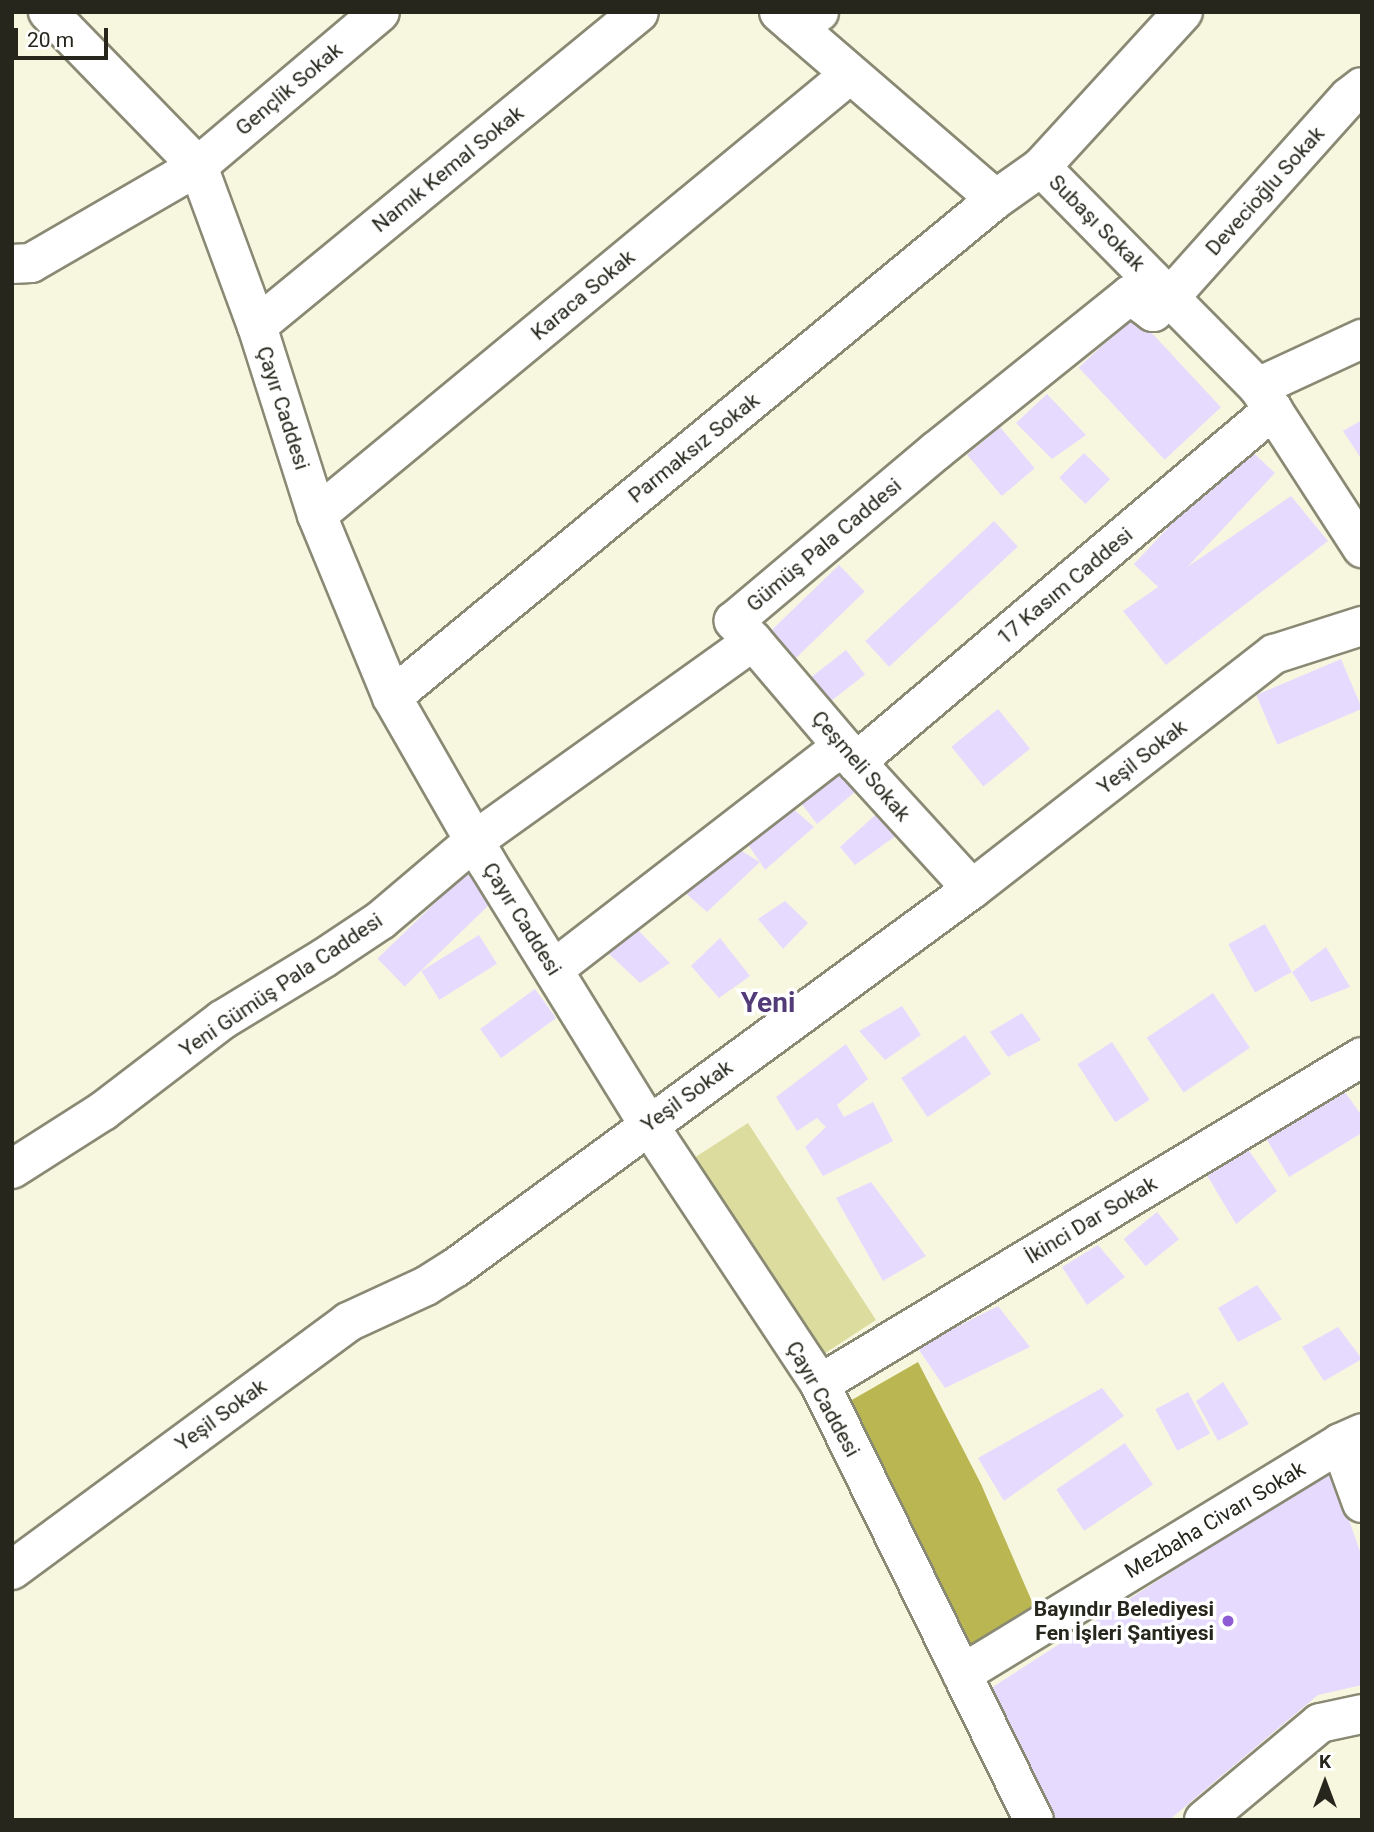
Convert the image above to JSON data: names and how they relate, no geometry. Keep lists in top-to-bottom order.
{
  "streets": {
    "street": [
      "Gençlik Sokak",
      "Namık Kemal Sokak",
      "Devecioğlu Sokak",
      "Subaşı Sokak",
      "Karaca Sokak",
      "Çayır Caddesi",
      "Parmaksız Sokak",
      "Gümüş Pala Caddesi",
      "17 Kasım Caddesi",
      "Yeşil Sokak",
      "Çeşmeli Sokak",
      "Yeni Gümüş Pala Caddesi",
      "İkinci Dar Sokak",
      "Mezbaha Civarı Sokak"
    ]
  },
  "crossings": [
    ["Gençlik Sokak", "Çayır Caddesi"],
    ["Namık Kemal Sokak", "Çayır Caddesi"],
    ["Devecioğlu Sokak", "Subaşı Sokak"],
    ["Devecioğlu Sokak", "Gümüş Pala Caddesi"],
    ["Subaşı Sokak", "Parmaksız Sokak"],
    ["Subaşı Sokak", "Gümüş Pala Caddesi"],
    ["Subaşı Sokak", "17 Kasım Caddesi"],
    ["Karaca Sokak", "Çayır Caddesi"],
    ["Çayır Caddesi", "Parmaksız Sokak"],
    ["Çayır Caddesi", "Gümüş Pala Caddesi"],
    ["Çayır Caddesi", "17 Kasım Caddesi"],
    ["Çayır Caddesi", "Yeşil Sokak"],
    ["Çayır Caddesi", "Yeni Gümüş Pala Caddesi"],
    ["Çayır Caddesi", "İkinci Dar Sokak"],
    ["Çayır Caddesi", "Mezbaha Civarı Sokak"],
    ["Gümüş Pala Caddesi", "Çeşmeli Sokak"],
    ["Gümüş Pala Caddesi", "Yeni Gümüş Pala Caddesi"],
    ["17 Kasım Caddesi", "Çeşmeli Sokak"],
    ["Yeşil Sokak", "Çeşmeli Sokak"]
  ],
  "districts": ["Yeni"],
  "places": ["Bayındır Belediyesi Fen İşleri Şantiyesi"],
  "scale_bar": "20 m",
  "north": "top"
}
